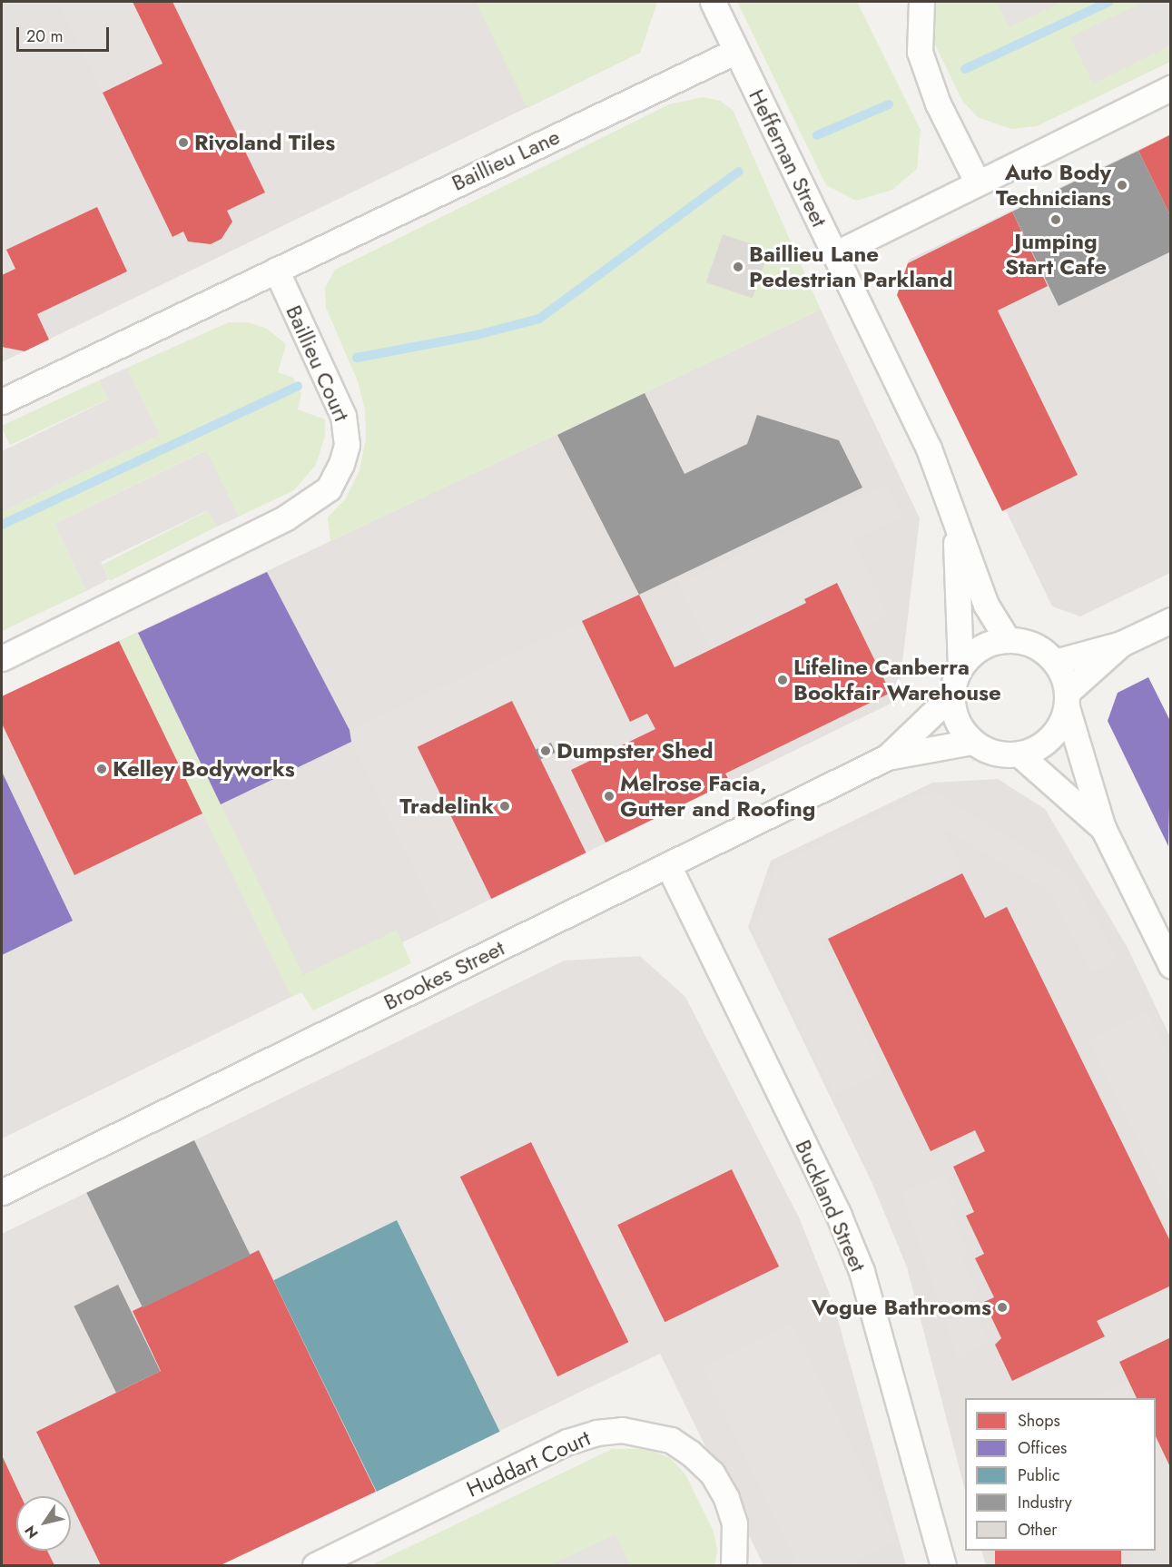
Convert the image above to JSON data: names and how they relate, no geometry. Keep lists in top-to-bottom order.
{
  "streets": {
    "street": [
      "Heffernan Street",
      "Baillieu Lane",
      "Baillieu Court",
      "Brookes Street",
      "Buckland Street",
      "Huddart Court"
    ]
  },
  "crossings": [
    ["Heffernan Street", "Baillieu Lane"],
    ["Heffernan Street", "Brookes Street"],
    ["Baillieu Lane", "Baillieu Court"],
    ["Brookes Street", "Buckland Street"]
  ],
  "places": [
    "Rivoland Tiles",
    "Auto Body Technicians",
    "Jumping Start Cafe",
    "Baillieu Lane Pedestrian Parkland",
    "Lifeline Canberra Bookfair Warehouse",
    "Dumpster Shed",
    "Kelley Bodyworks",
    "Melrose Facia, Gutter and Roofing",
    "Tradelink",
    "Vogue Bathrooms"
  ],
  "legend": [
    "Shops",
    "Offices",
    "Public",
    "Industry",
    "Other"
  ],
  "scale_bar": "20 m",
  "north": "bottom left"
}
